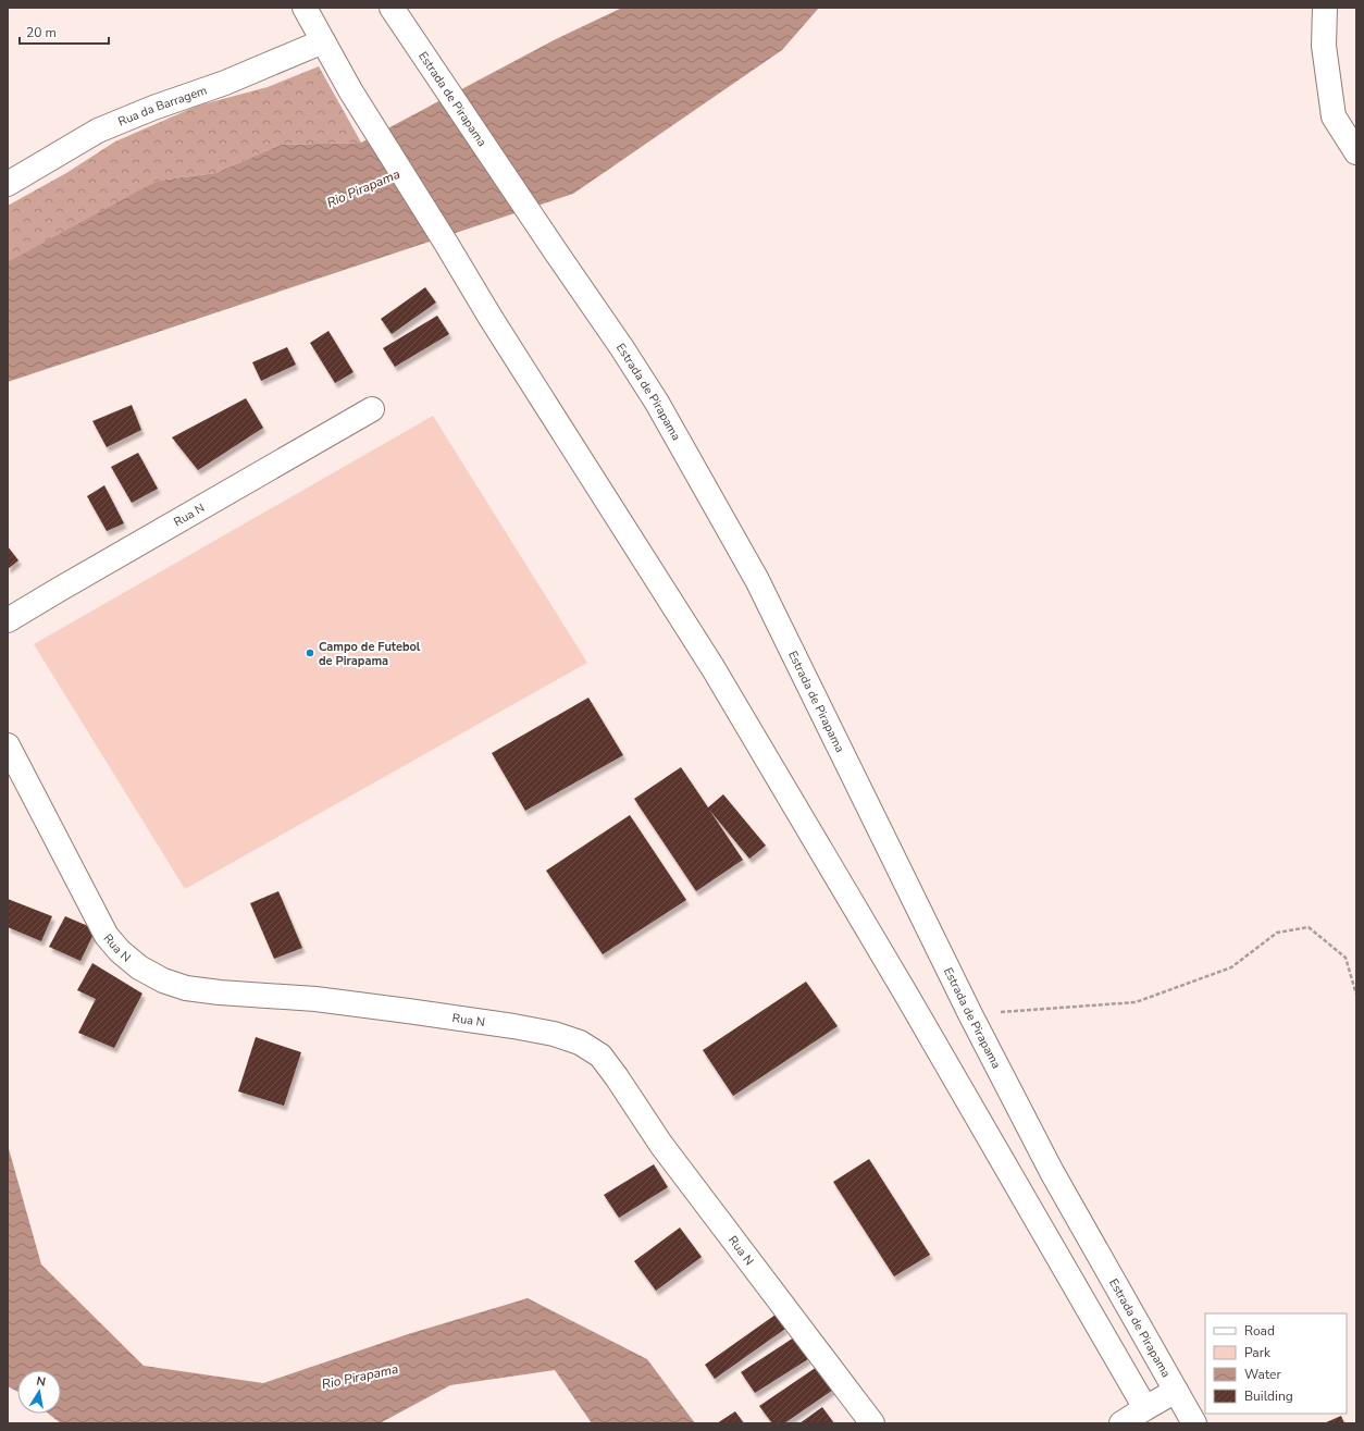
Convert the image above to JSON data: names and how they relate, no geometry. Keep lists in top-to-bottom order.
{
  "streets": {
    "street": ["Estrada de Pirapama", "Rua da Barragem", "Rua N"]
  },
  "water": ["Rio Pirapama"],
  "places": ["Campo de Futebol de Pirapama"],
  "legend": [
    "Road",
    "Park",
    "Water",
    "Building"
  ],
  "scale_bar": "20 m",
  "north": "top"
}
